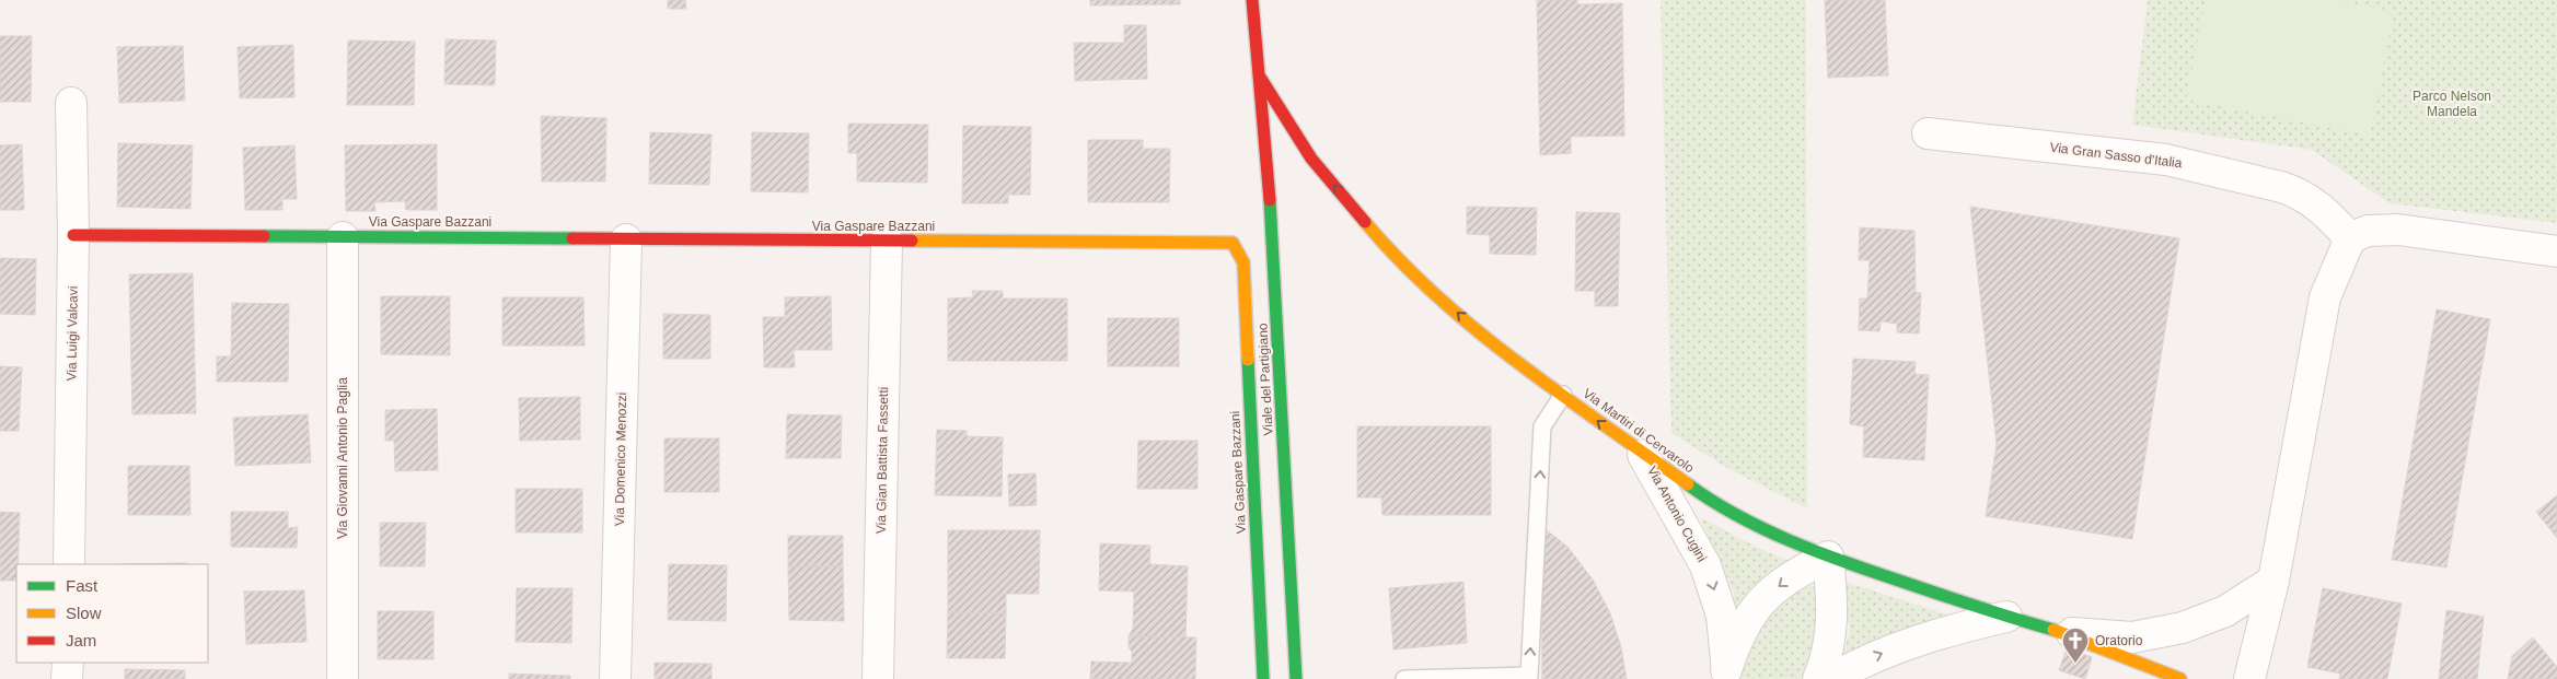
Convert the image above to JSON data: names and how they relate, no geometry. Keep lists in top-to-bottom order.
{
  "streets": {
    "street": [
      "Via Gran Sasso d'Italia",
      "Via Gaspare Bazzani",
      "Via Luigi Valcavi",
      "Viale del Partigiano",
      "Via Martiri di Cervarolo",
      "Via Giovanni Antonio Paglia",
      "Via Domenico Menozzi",
      "Via Gian Battista Fassetti",
      "Via Antonio Cugini"
    ]
  },
  "crossings": [
    ["Via Gaspare Bazzani", "Via Luigi Valcavi"],
    ["Via Gaspare Bazzani", "Via Giovanni Antonio Paglia"],
    ["Via Gaspare Bazzani", "Via Domenico Menozzi"],
    ["Via Gaspare Bazzani", "Via Gian Battista Fassetti"],
    ["Viale del Partigiano", "Via Martiri di Cervarolo"],
    ["Via Martiri di Cervarolo", "Via Antonio Cugini"]
  ],
  "one_way": ["Via Martiri di Cervarolo"],
  "parks": ["Parco Nelson Mandela"],
  "places": {
    "church": ["Oratorio"]
  },
  "legend": ["Fast", "Slow", "Jam"]
}
